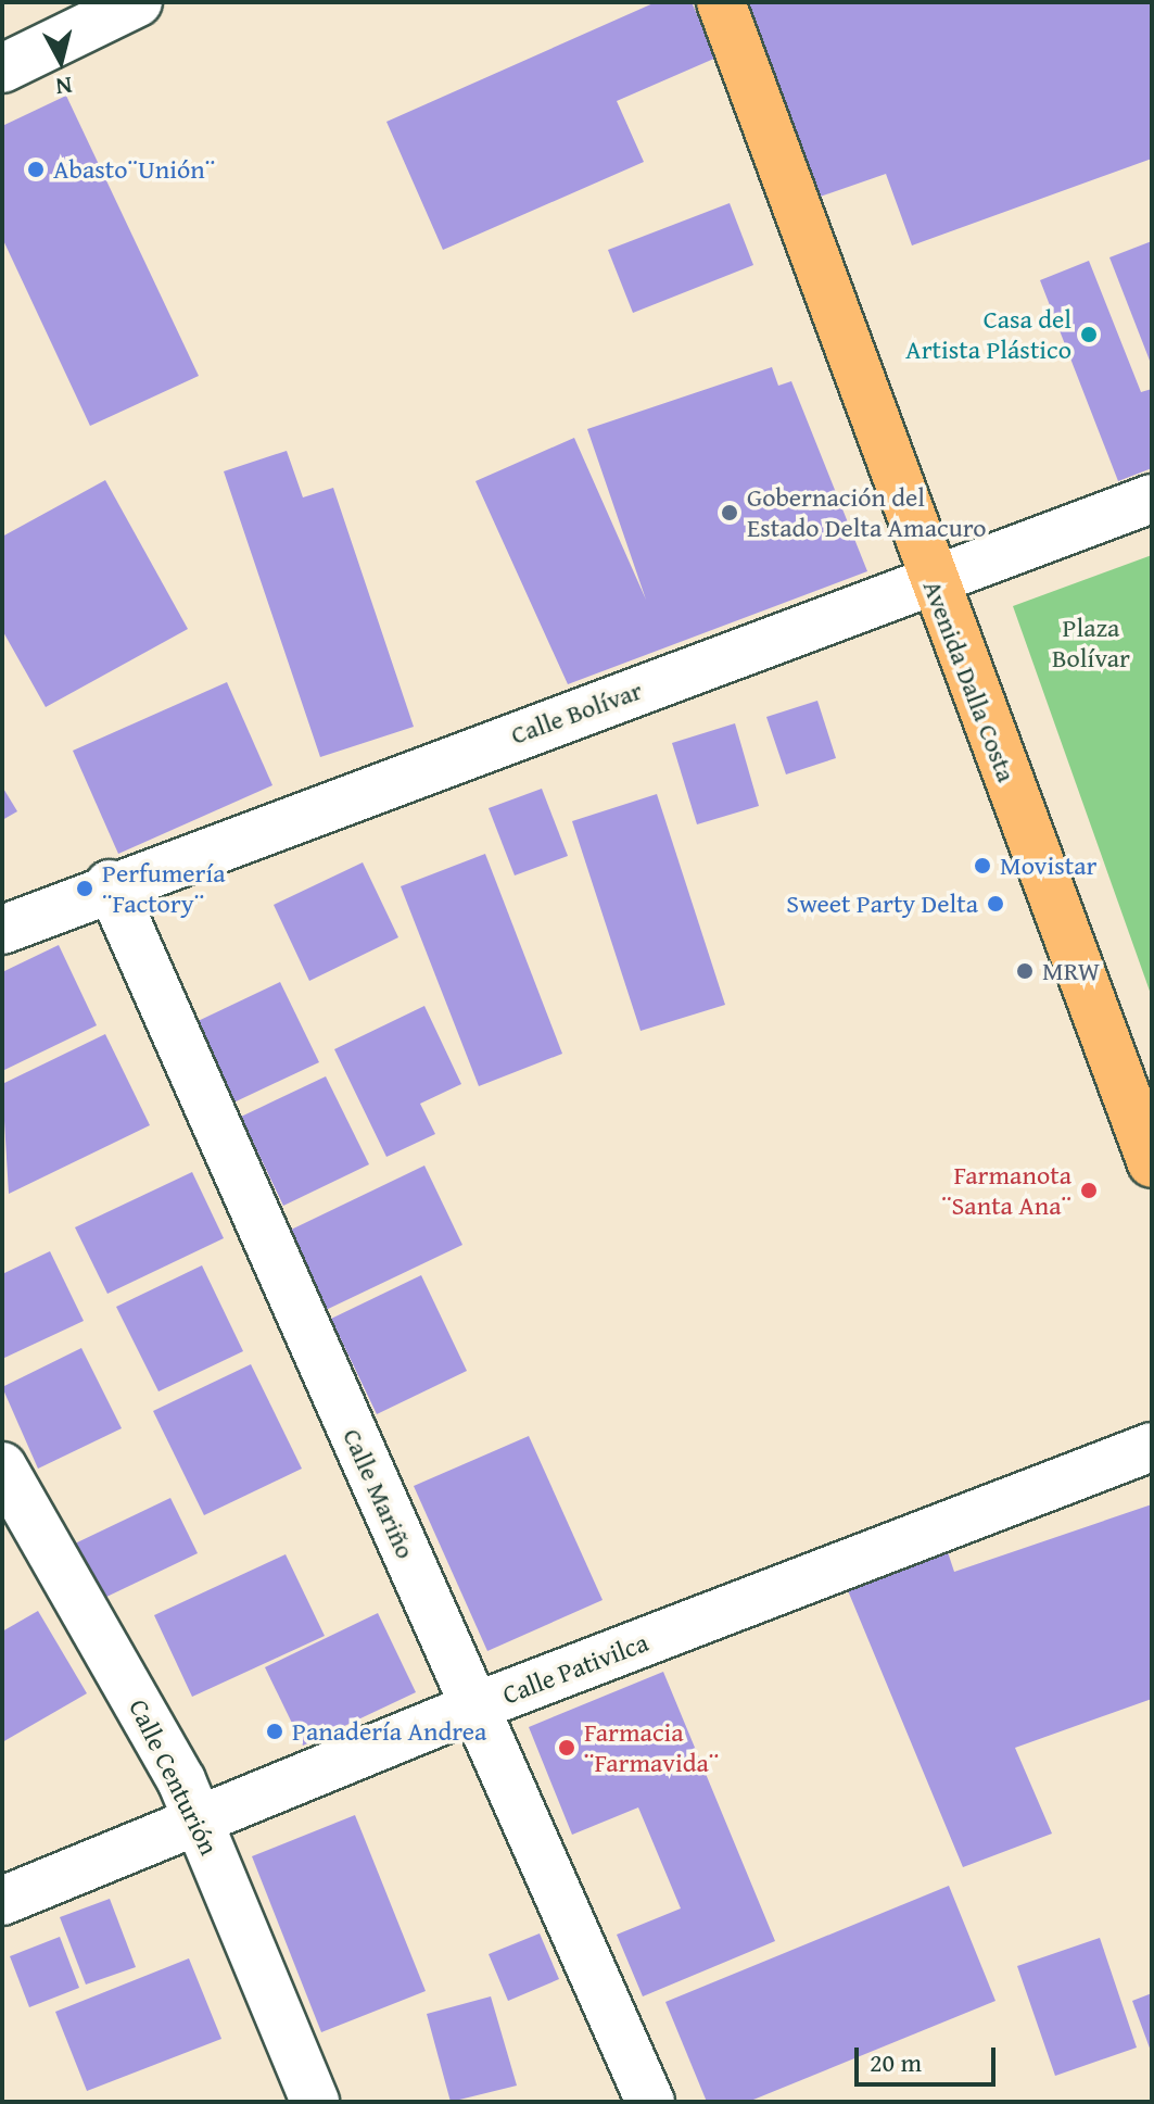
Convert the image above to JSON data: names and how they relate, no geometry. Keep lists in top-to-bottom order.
{
  "streets": {
    "main road": ["Avenida Dalla Costa"],
    "street": [
      "Calle Bolívar",
      "Calle Mariño",
      "Calle Pativilca",
      "Calle Centurión"
    ]
  },
  "crossings": [
    ["Avenida Dalla Costa", "Calle Bolívar"],
    ["Calle Bolívar", "Calle Mariño"],
    ["Calle Mariño", "Calle Pativilca"],
    ["Calle Pativilca", "Calle Centurión"]
  ],
  "parks": ["Plaza Bolívar"],
  "places": [
    "Abasto¨Unión¨",
    "Casa del Artista Plástico",
    "Gobernación del Estado Delta Amacuro",
    "Movistar",
    "Perfumería ¨Factory¨",
    "Sweet Party Delta",
    "MRW",
    "Farmanota ¨Santa Ana¨",
    "Panadería Andrea",
    "Farmacia ¨Farmavida¨"
  ],
  "scale_bar": "20 m",
  "north": "bottom"
}
